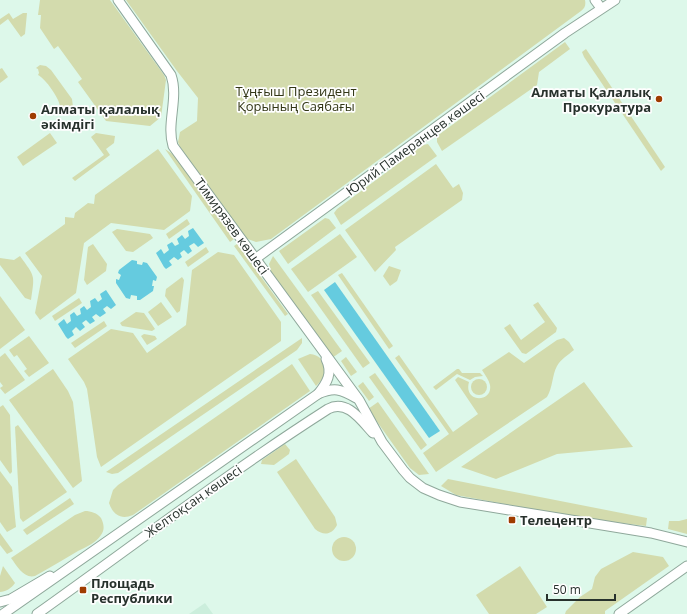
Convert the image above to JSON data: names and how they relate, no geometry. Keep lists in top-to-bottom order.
{
  "streets": {
    "street": ["Юрий Памеранцев көшесі", "Тимирязев көшесі", "Желтоқсан көшесі"]
  },
  "crossings": [
    ["Юрий Памеранцев көшесі", "Тимирязев көшесі"],
    ["Тимирязев көшесі", "Желтоқсан көшесі"]
  ],
  "parks": ["Тұңғыш Президент Қорының Саябағы"],
  "places": {
    "other": ["Алматы Қалалық Прокуратура", "Алматы қалалық әкімдігі"],
    "transit": ["Телецентр", "Площадь Республики"]
  },
  "scale_bar": "50 m"
}
